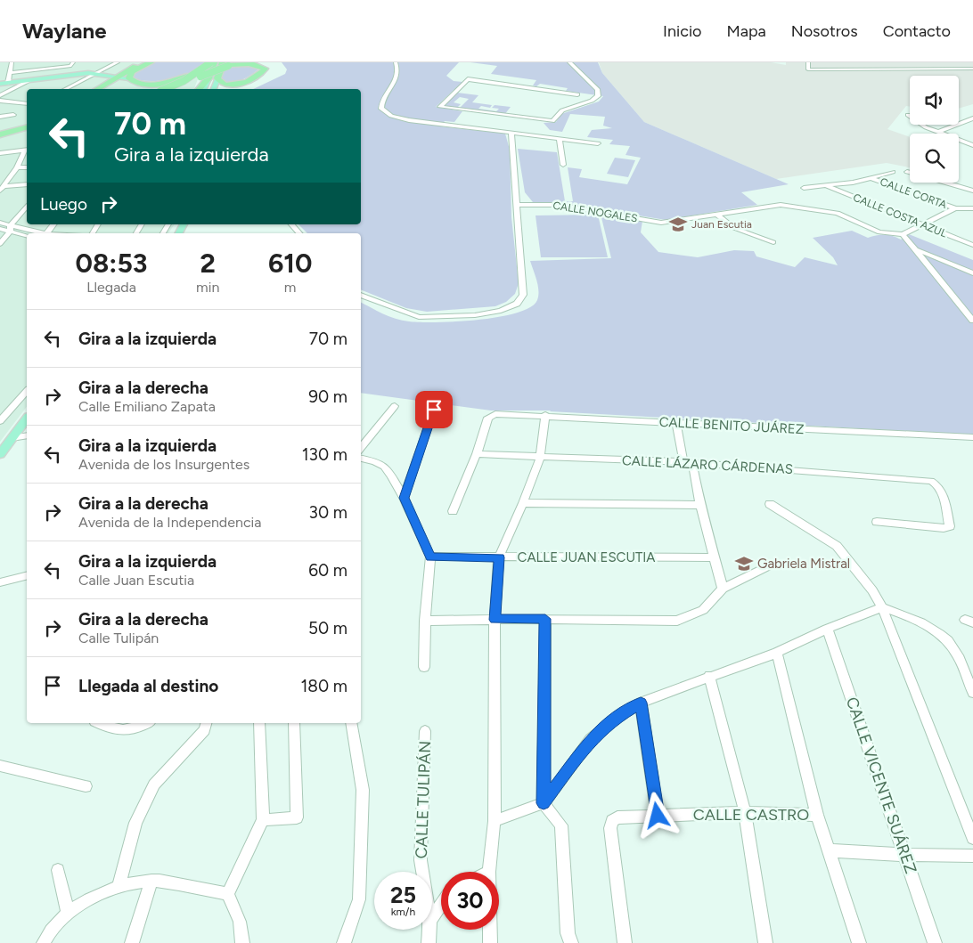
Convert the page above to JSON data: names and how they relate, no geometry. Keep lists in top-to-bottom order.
{
  "streets": {
    "street": [
      "CALLE CORTA",
      "CALLE NOGALES",
      "CALLE COSTA AZUL",
      "CALLE BENITO JUÁREZ",
      "CALLE LÁZARO CÁRDENAS",
      "CALLE JUAN ESCUTIA",
      "CALLE VICENTE SUÁREZ",
      "CALLE TULIPÁN",
      "CALLE CASTRO"
    ]
  },
  "crossings": [
    ["CALLE BENITO JUÁREZ", "CALLE LÁZARO CÁRDENAS"]
  ],
  "places": {
    "school or university": ["Juan Escutia", "Gabriela Mistral"]
  },
  "page": {
    "header": "Waylane",
    "nav": [
      "Inicio",
      "Mapa",
      "Nosotros",
      "Contacto"
    ],
    "turn": ["70 m", "Gira a la izquierda"],
    "then": "Luego",
    "eta": [
      "08:53",
      "Llegada",
      "2",
      "min",
      "610",
      "m"
    ],
    "list": [
      {
        "name": "Gira a la izquierda",
        "value": "70 m"
      },
      {
        "name": "Gira a la derecha",
        "note": "Calle Emiliano Zapata",
        "value": "90 m"
      },
      {
        "name": "Gira a la izquierda",
        "note": "Avenida de los Insurgentes",
        "value": "130 m"
      },
      {
        "name": "Gira a la derecha",
        "note": "Avenida de la Independencia",
        "value": "30 m"
      },
      {
        "name": "Gira a la izquierda",
        "note": "Calle Juan Escutia",
        "value": "60 m"
      },
      {
        "name": "Gira a la derecha",
        "note": "Calle Tulipán",
        "value": "50 m"
      },
      {
        "name": "Llegada al destino",
        "value": "180 m"
      }
    ],
    "speed": "25 km/h",
    "limit": "30"
  }
}
